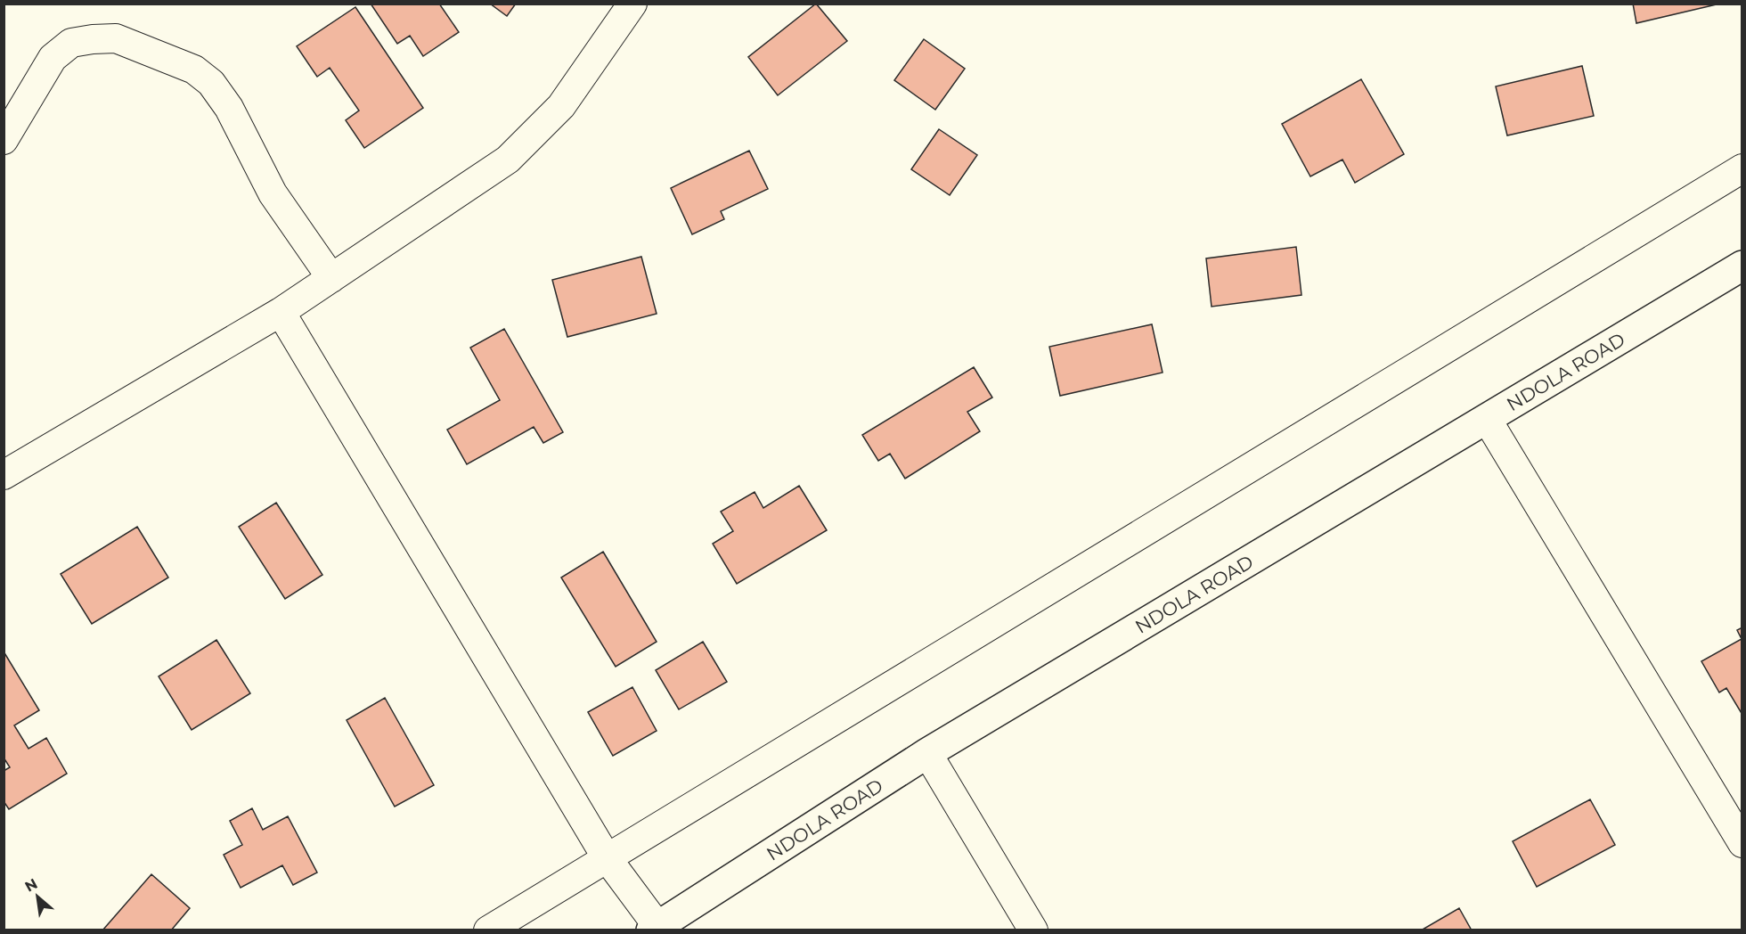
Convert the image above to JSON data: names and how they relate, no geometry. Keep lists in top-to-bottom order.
{
  "streets": {
    "main road": ["NDOLA ROAD"]
  },
  "north": "top left"
}
